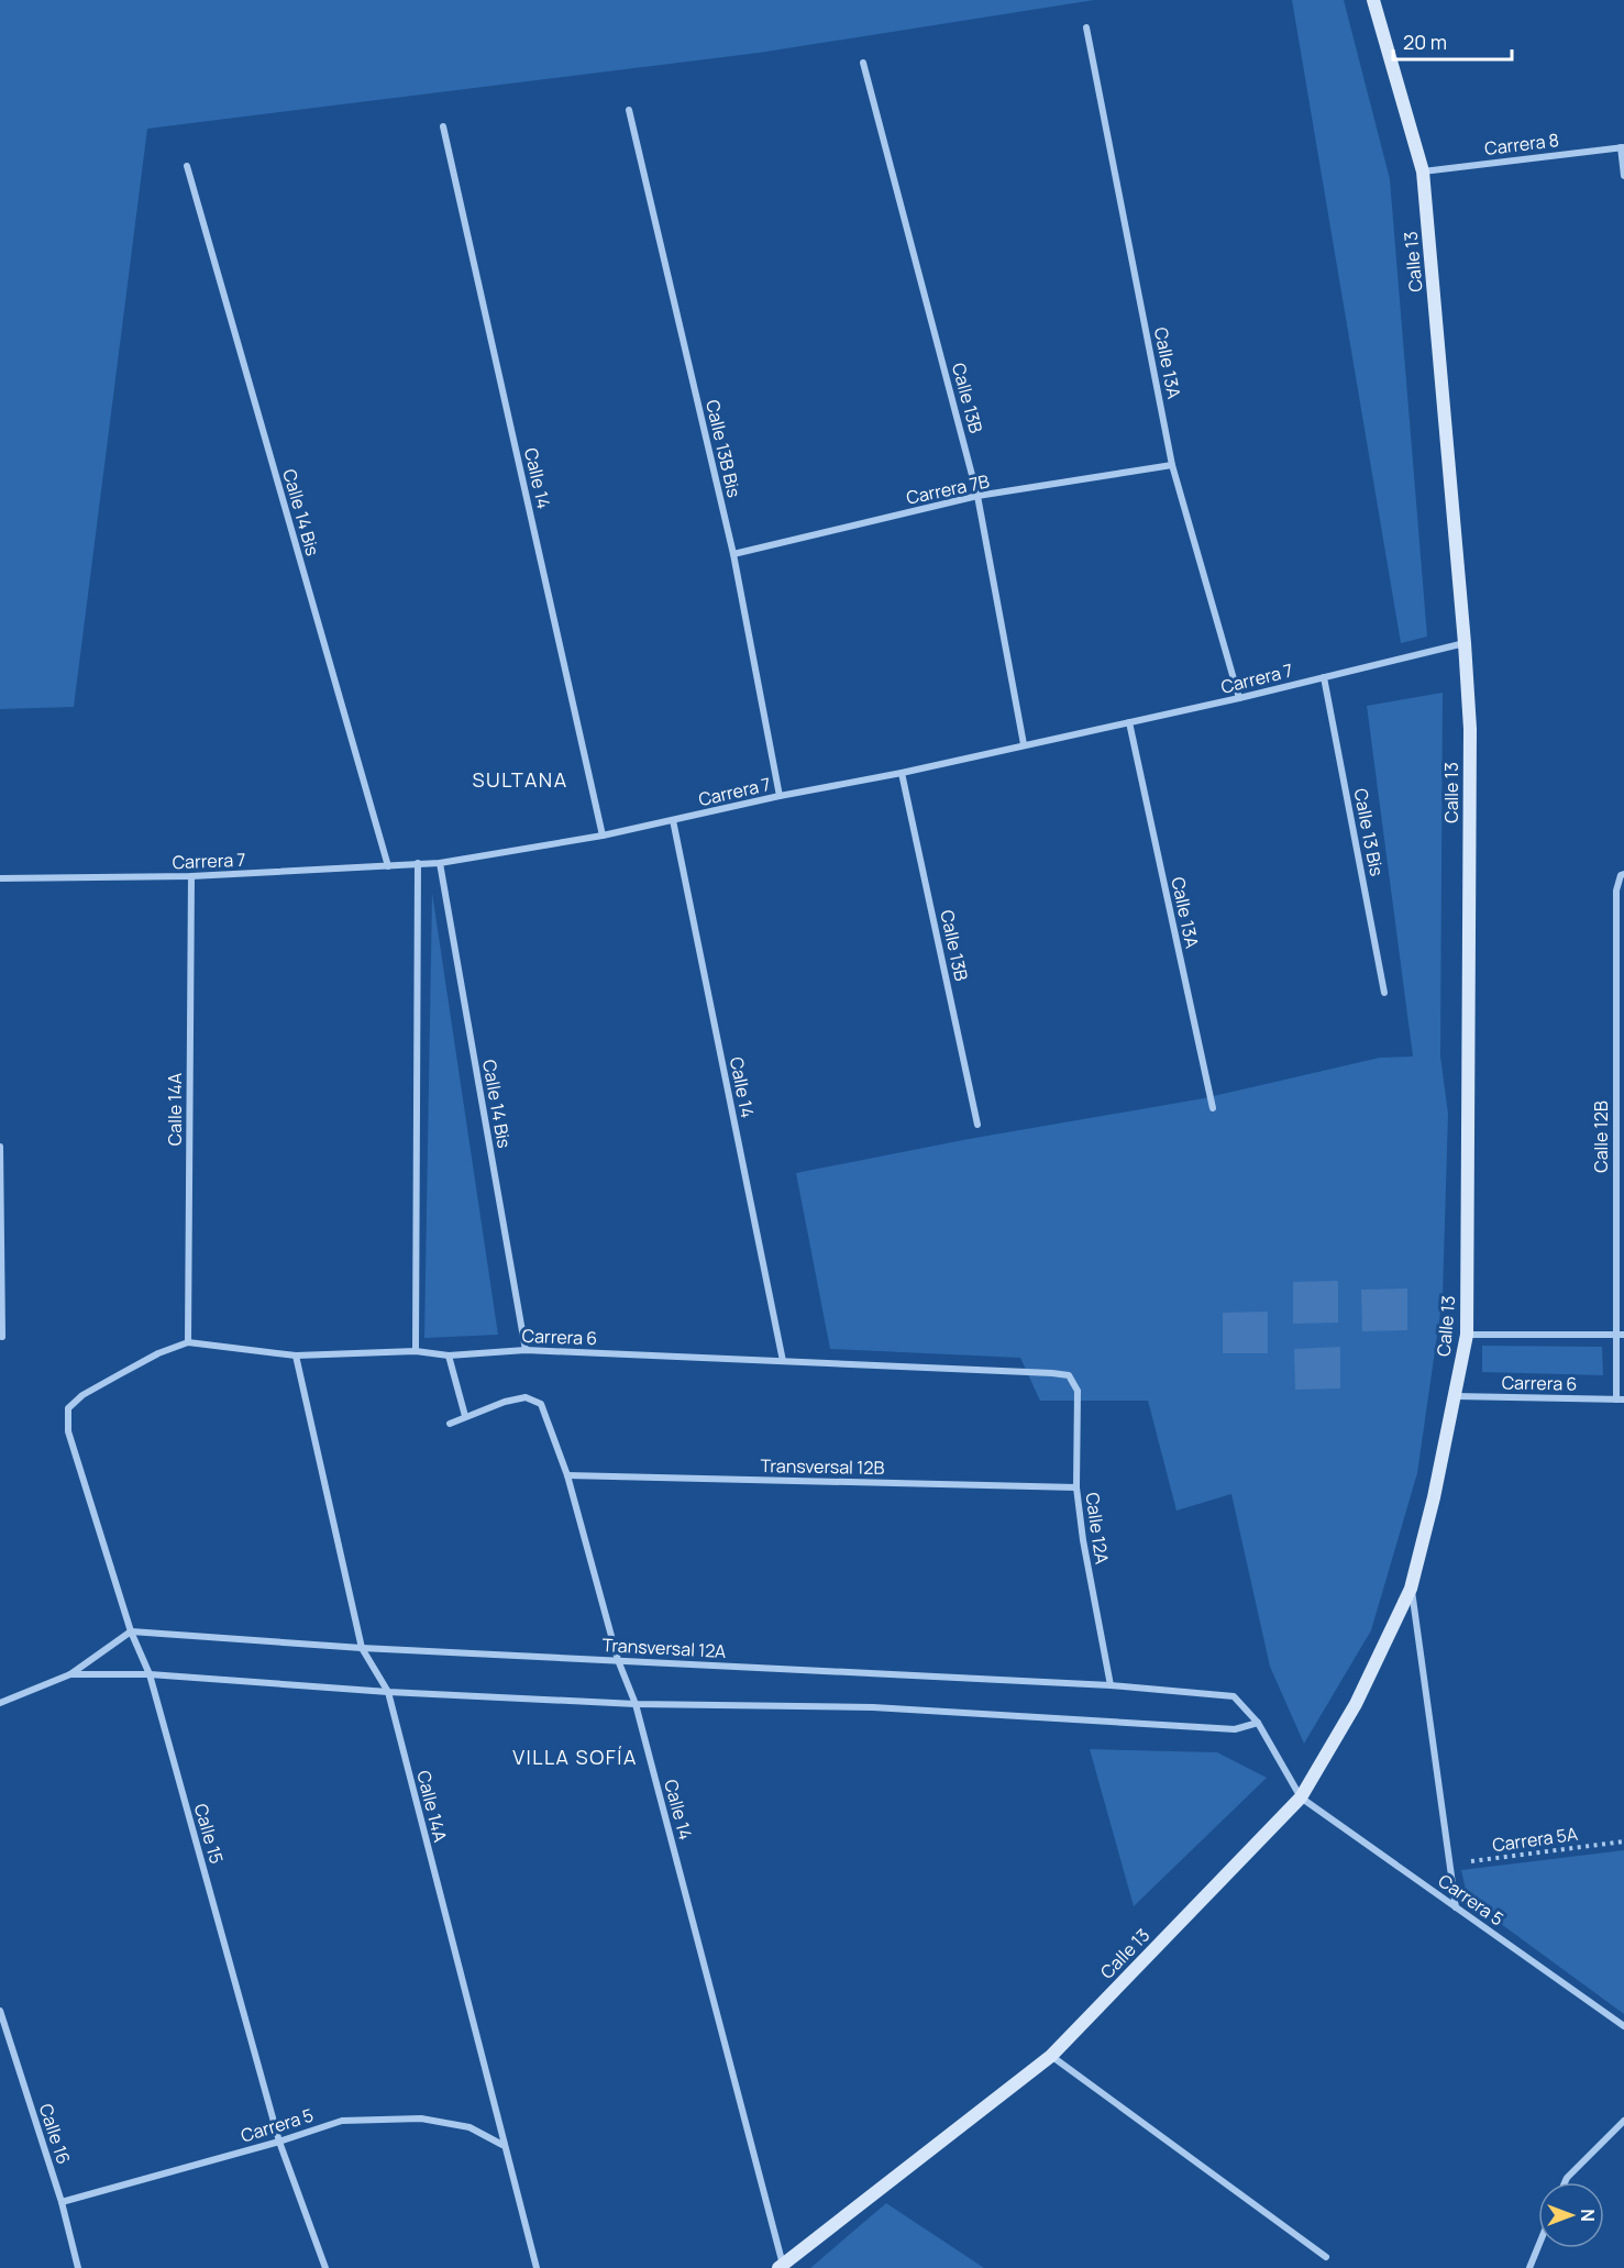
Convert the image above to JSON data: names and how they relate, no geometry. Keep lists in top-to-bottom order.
{
  "streets": {
    "main road": ["Calle 13"],
    "street": [
      "Carrera 8",
      "Calle 13A",
      "Calle 13B",
      "Calle 13B Bis",
      "Calle 14",
      "Carrera 7B",
      "Calle 14 Bis",
      "Carrera 7",
      "Calle 13 Bis",
      "Calle 14A",
      "Calle 12B",
      "Carrera 6",
      "Transversal 12B",
      "Calle 12A",
      "Transversal 12A",
      "Calle 15",
      "Carrera 5",
      "Calle 16"
    ],
    "path": ["Carrera 5A"]
  },
  "crossings": [
    ["Carrera 8", "Calle 13"],
    ["Calle 13", "Calle 14"],
    ["Calle 13", "Carrera 7"],
    ["Calle 13", "Carrera 6"],
    ["Calle 13", "Transversal 12A"],
    ["Calle 13", "Carrera 5A"],
    ["Calle 13", "Carrera 5"],
    ["Calle 13A", "Carrera 7B"],
    ["Calle 13A", "Carrera 7"],
    ["Calle 13B", "Carrera 7B"],
    ["Calle 13B", "Carrera 7"],
    ["Calle 13B Bis", "Carrera 7B"],
    ["Calle 13B Bis", "Carrera 7"],
    ["Calle 14", "Carrera 7"],
    ["Calle 14", "Carrera 6"],
    ["Calle 14", "Transversal 12B"],
    ["Calle 14", "Transversal 12A"],
    ["Calle 14 Bis", "Carrera 7"],
    ["Calle 14 Bis", "Carrera 6"],
    ["Carrera 7", "Calle 13 Bis"],
    ["Carrera 7", "Calle 14A"],
    ["Calle 14A", "Carrera 6"],
    ["Calle 14A", "Transversal 12A"],
    ["Calle 14A", "Carrera 5"],
    ["Calle 12B", "Carrera 6"],
    ["Carrera 6", "Calle 12A"],
    ["Carrera 6", "Calle 15"],
    ["Transversal 12B", "Calle 12A"],
    ["Calle 12A", "Transversal 12A"],
    ["Transversal 12A", "Calle 15"],
    ["Transversal 12A", "Carrera 5"],
    ["Calle 15", "Carrera 5"],
    ["Carrera 5", "Calle 16"]
  ],
  "districts": ["SULTANA", "VILLA SOFÍA"],
  "scale_bar": "20 m",
  "north": "right"
}
